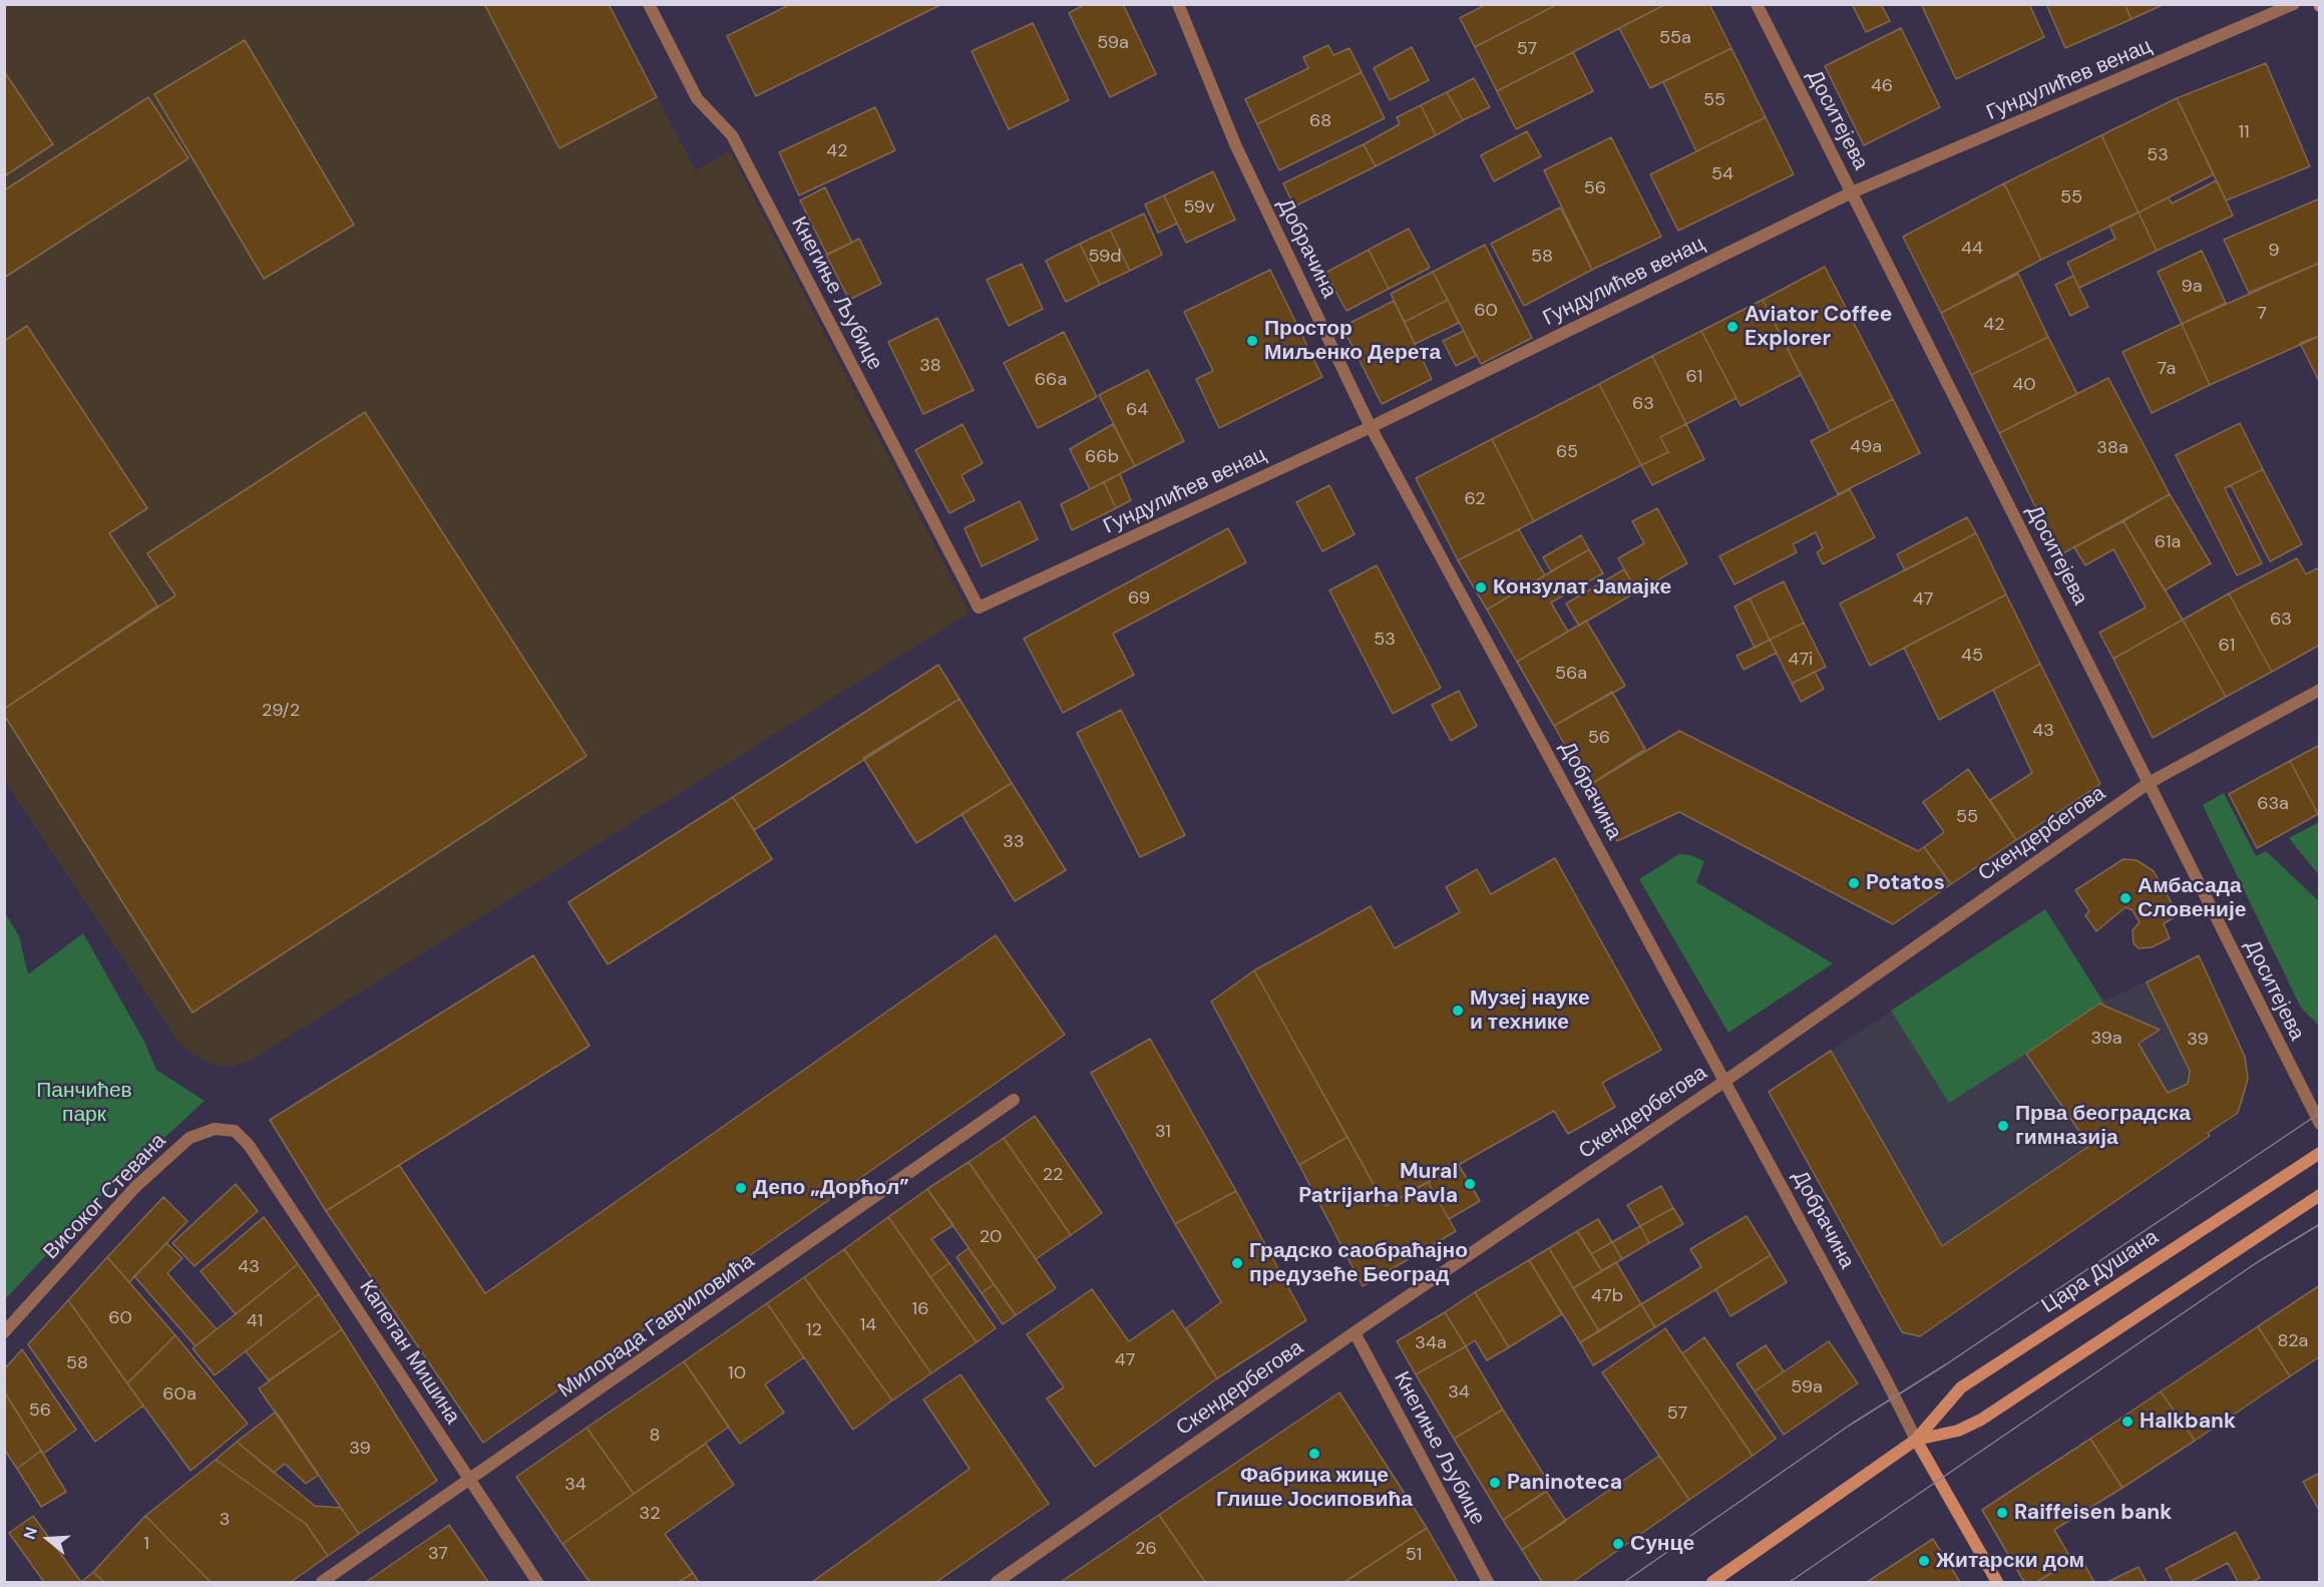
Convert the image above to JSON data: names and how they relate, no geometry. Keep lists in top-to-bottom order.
{
  "streets": {
    "main road": ["Добрачина", "Цара Душана"],
    "street": [
      "Гундулићев венац",
      "Доситејева",
      "Кнегиње Љубице",
      "Скендербегова",
      "Високог Стевана",
      "Милорада Гавриловића",
      "Капетан Мишина"
    ]
  },
  "crossings": [
    ["Гундулићев венац", "Доситејева"],
    ["Гундулићев венац", "Добрачина"],
    ["Гундулићев венац", "Кнегиње Љубице"],
    ["Доситејева", "Скендербегова"],
    ["Добрачина", "Скендербегова"],
    ["Добрачина", "Цара Душана"],
    ["Кнегиње Љубице", "Скендербегова"],
    ["Високог Стевана", "Капетан Мишина"],
    ["Милорада Гавриловића", "Капетан Мишина"]
  ],
  "parks": ["Панчићев парк"],
  "places": [
    "Aviator Coffee Explorer",
    "Простор Миљенко Дерета",
    "Конзулат Јамајке",
    "Potatos",
    "Амбасада Словеније",
    "Музеј науке и технике",
    "Прва београдска гимназија",
    "Mural Patrijarha Pavla",
    "Депо „Дорћол”",
    "Градско саобраћајно предузеће Београд",
    "Halkbank",
    "Фабрика жице Глише Јосиповића",
    "Paninoteca",
    "Raiffeisen bank",
    "Сунце",
    "Житарски дом"
  ],
  "house_numbers": [
    "55a",
    "59a",
    "57",
    "46",
    "55",
    "68",
    "11",
    "42",
    "53",
    "54",
    "56",
    "55",
    "59v",
    "44",
    "9",
    "59d",
    "58",
    "9a",
    "60",
    "7",
    "42",
    "38",
    "7a",
    "61",
    "66a",
    "40",
    "63",
    "64",
    "49a",
    "38a",
    "65",
    "66b",
    "62",
    "61a",
    "69",
    "47",
    "63",
    "53",
    "61",
    "45",
    "47i",
    "56a",
    "29/2",
    "43",
    "56",
    "63a",
    "55",
    "33",
    "39a",
    "39",
    "31",
    "22",
    "20",
    "43",
    "47b",
    "16",
    "60",
    "41",
    "14",
    "12",
    "82a",
    "34a",
    "47",
    "58",
    "10",
    "59a",
    "34",
    "60a",
    "56",
    "57",
    "8",
    "39",
    "34",
    "32",
    "3",
    "1",
    "26",
    "37",
    "51"
  ],
  "north": "left"
}
